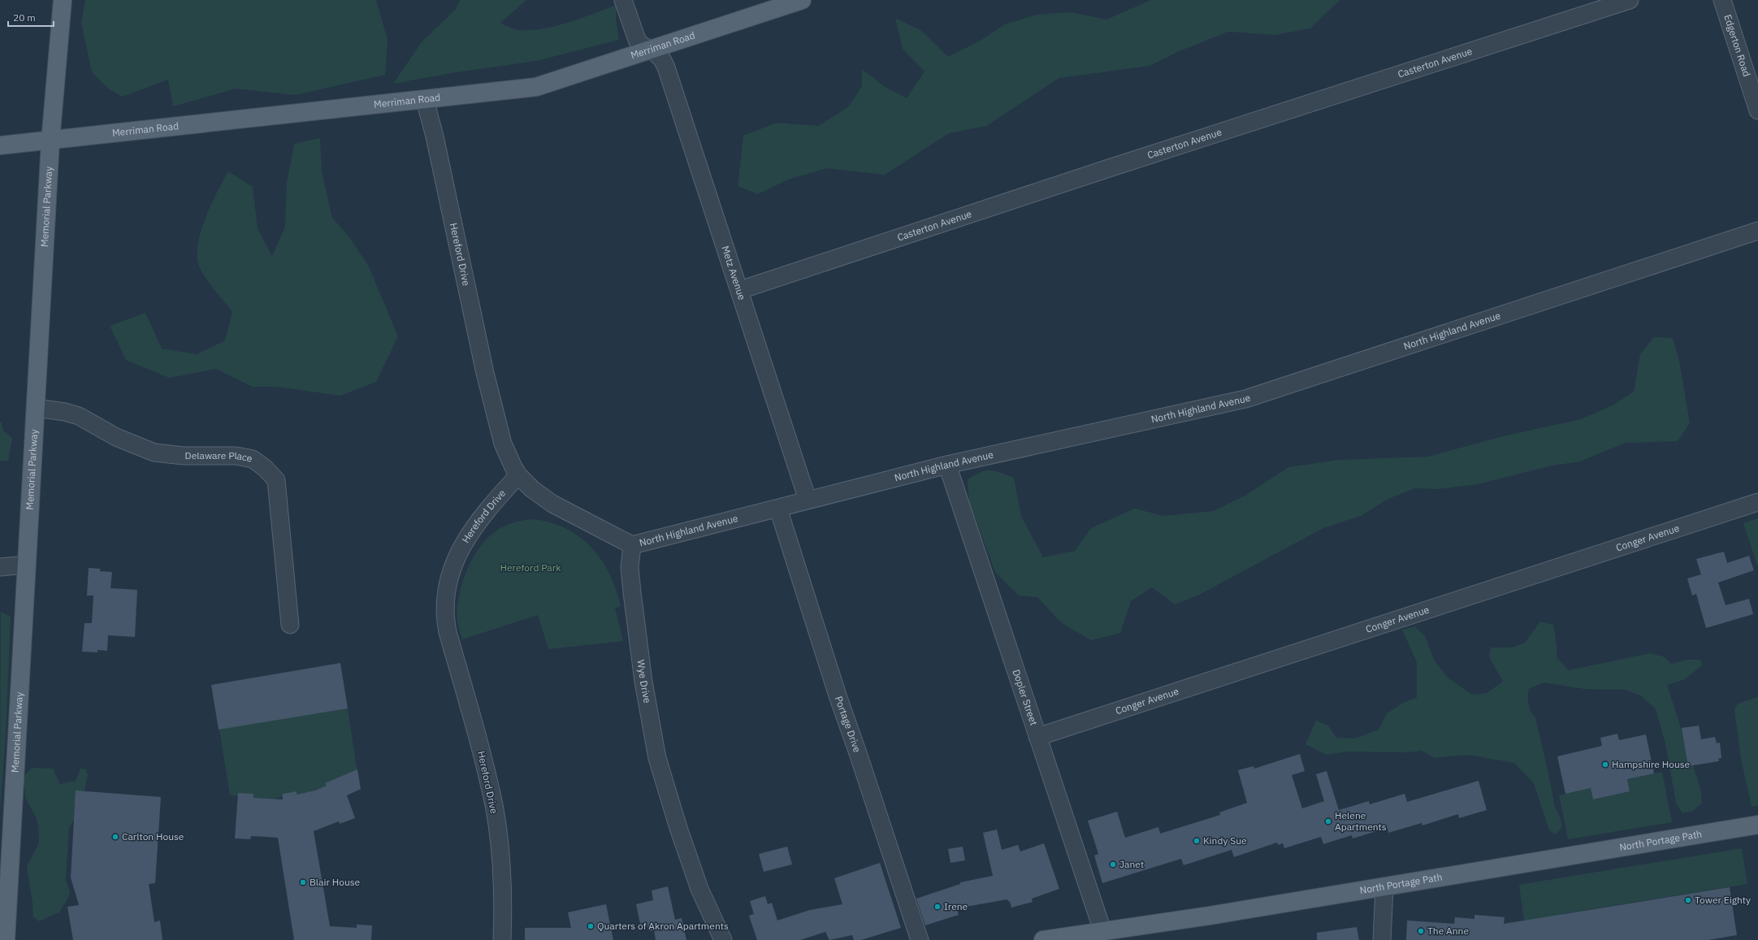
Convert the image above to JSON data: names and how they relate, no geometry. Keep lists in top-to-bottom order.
{
  "streets": {
    "main road": ["Merriman Road", "Memorial Parkway", "North Portage Path"],
    "street": [
      "Edgerton Road",
      "Casterton Avenue",
      "Hereford Drive",
      "Metz Avenue",
      "North Highland Avenue",
      "Delaware Place",
      "Conger Avenue",
      "Wye Drive",
      "Dopler Street",
      "Portage Drive"
    ]
  },
  "crossings": [
    ["Merriman Road", "Memorial Parkway"],
    ["Merriman Road", "Hereford Drive"],
    ["Merriman Road", "Metz Avenue"],
    ["Casterton Avenue", "Metz Avenue"],
    ["Memorial Parkway", "Delaware Place"],
    ["Metz Avenue", "North Highland Avenue"],
    ["North Highland Avenue", "Wye Drive"],
    ["North Highland Avenue", "Dopler Street"],
    ["North Highland Avenue", "Portage Drive"],
    ["Conger Avenue", "Dopler Street"],
    ["Dopler Street", "North Portage Path"]
  ],
  "parks": ["Hereford Park"],
  "places": [
    "Hampshire House",
    "Helene Apartments",
    "Carlton House",
    "Kindy Sue",
    "Janet",
    "Blair House",
    "Tower Eighty",
    "Irene",
    "Quarters of Akron Apartments",
    "The Anne"
  ],
  "scale_bar": "20 m"
}
